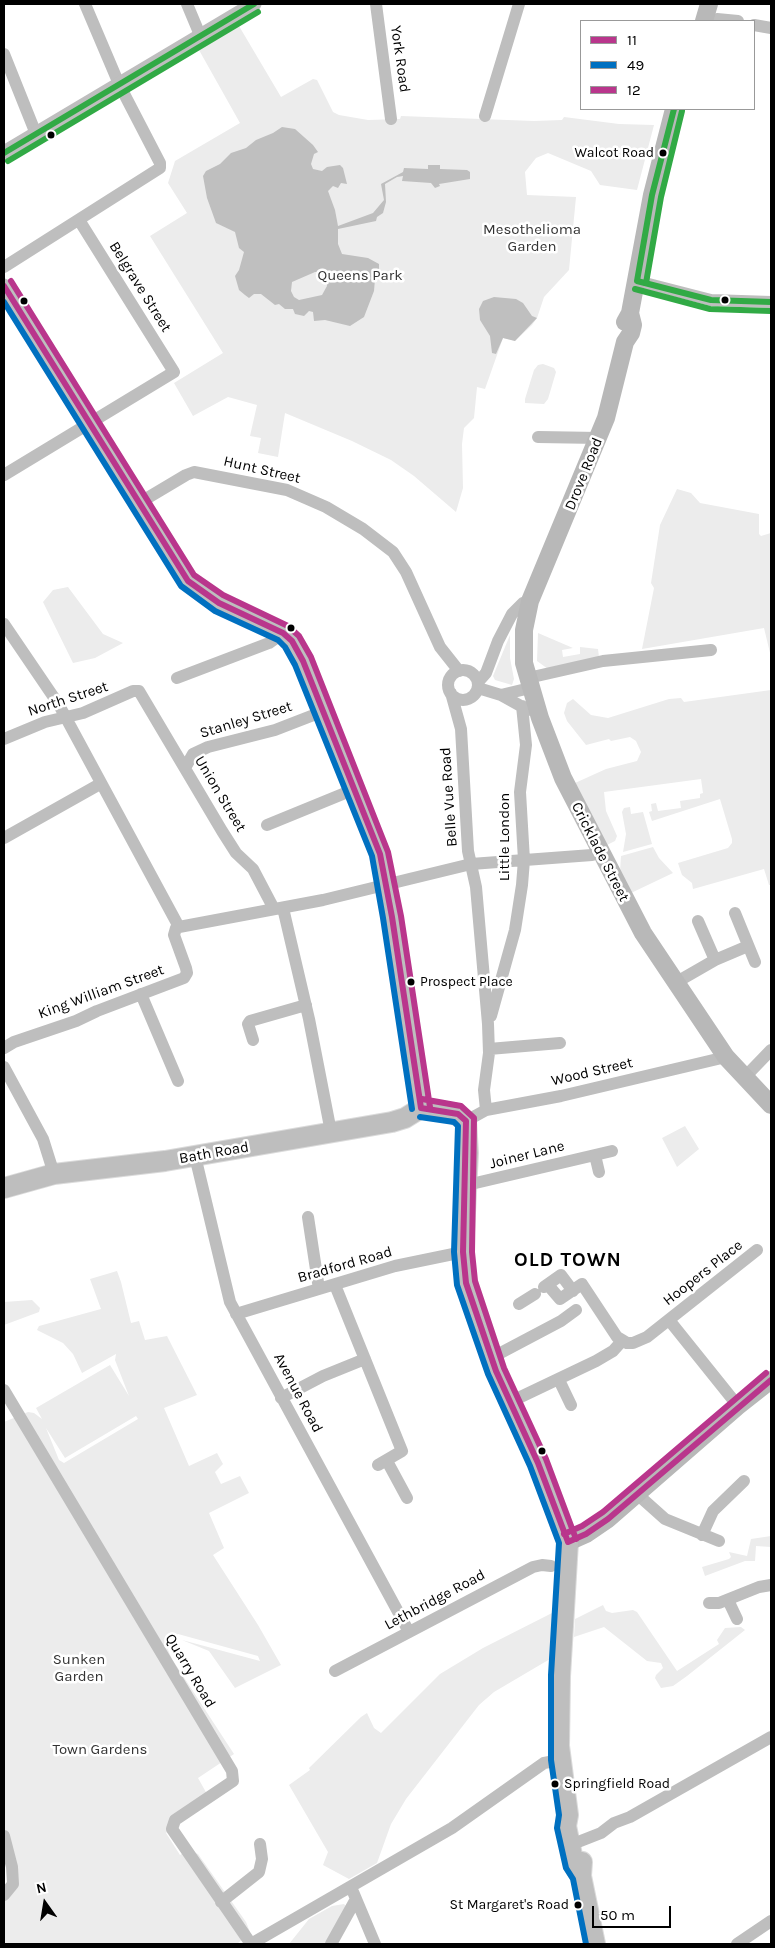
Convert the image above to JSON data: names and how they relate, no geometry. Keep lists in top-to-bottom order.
{
  "streets": {
    "main road": ["Drove Road", "Cricklade Street", "Bath Road"],
    "street": [
      "York Road",
      "Belgrave Street",
      "Hunt Street",
      "North Street",
      "Stanley Street",
      "Union Street",
      "Belle Vue Road",
      "Little London",
      "King William Street",
      "Wood Street",
      "Joiner Lane",
      "Bradford Road",
      "Hoopers Place",
      "Avenue Road",
      "Lethbridge Road",
      "Quarry Road"
    ]
  },
  "crossings": [
    ["Hunt Street", "Belle Vue Road"],
    ["Drove Road", "Cricklade Street"],
    ["North Street", "Union Street"],
    ["Stanley Street", "Union Street"],
    ["Belle Vue Road", "Little London"],
    ["Belle Vue Road", "Wood Street"],
    ["Cricklade Street", "Wood Street"],
    ["Bath Road", "Avenue Road"],
    ["Bradford Road", "Avenue Road"],
    ["Avenue Road", "Lethbridge Road"]
  ],
  "districts": ["OLD TOWN"],
  "parks": [
    "Mesothelioma Garden",
    "Queens Park",
    "Sunken Garden",
    "Town Gardens"
  ],
  "places": [
    "Walcot Road",
    "Prospect Place",
    "Springfield Road",
    "St Margaret's Road"
  ],
  "lines": ["transit line 12", "transit line 11", "transit line 49"],
  "legend": ["11", "49", "12"],
  "scale_bar": "50 m",
  "north": "top"
}
